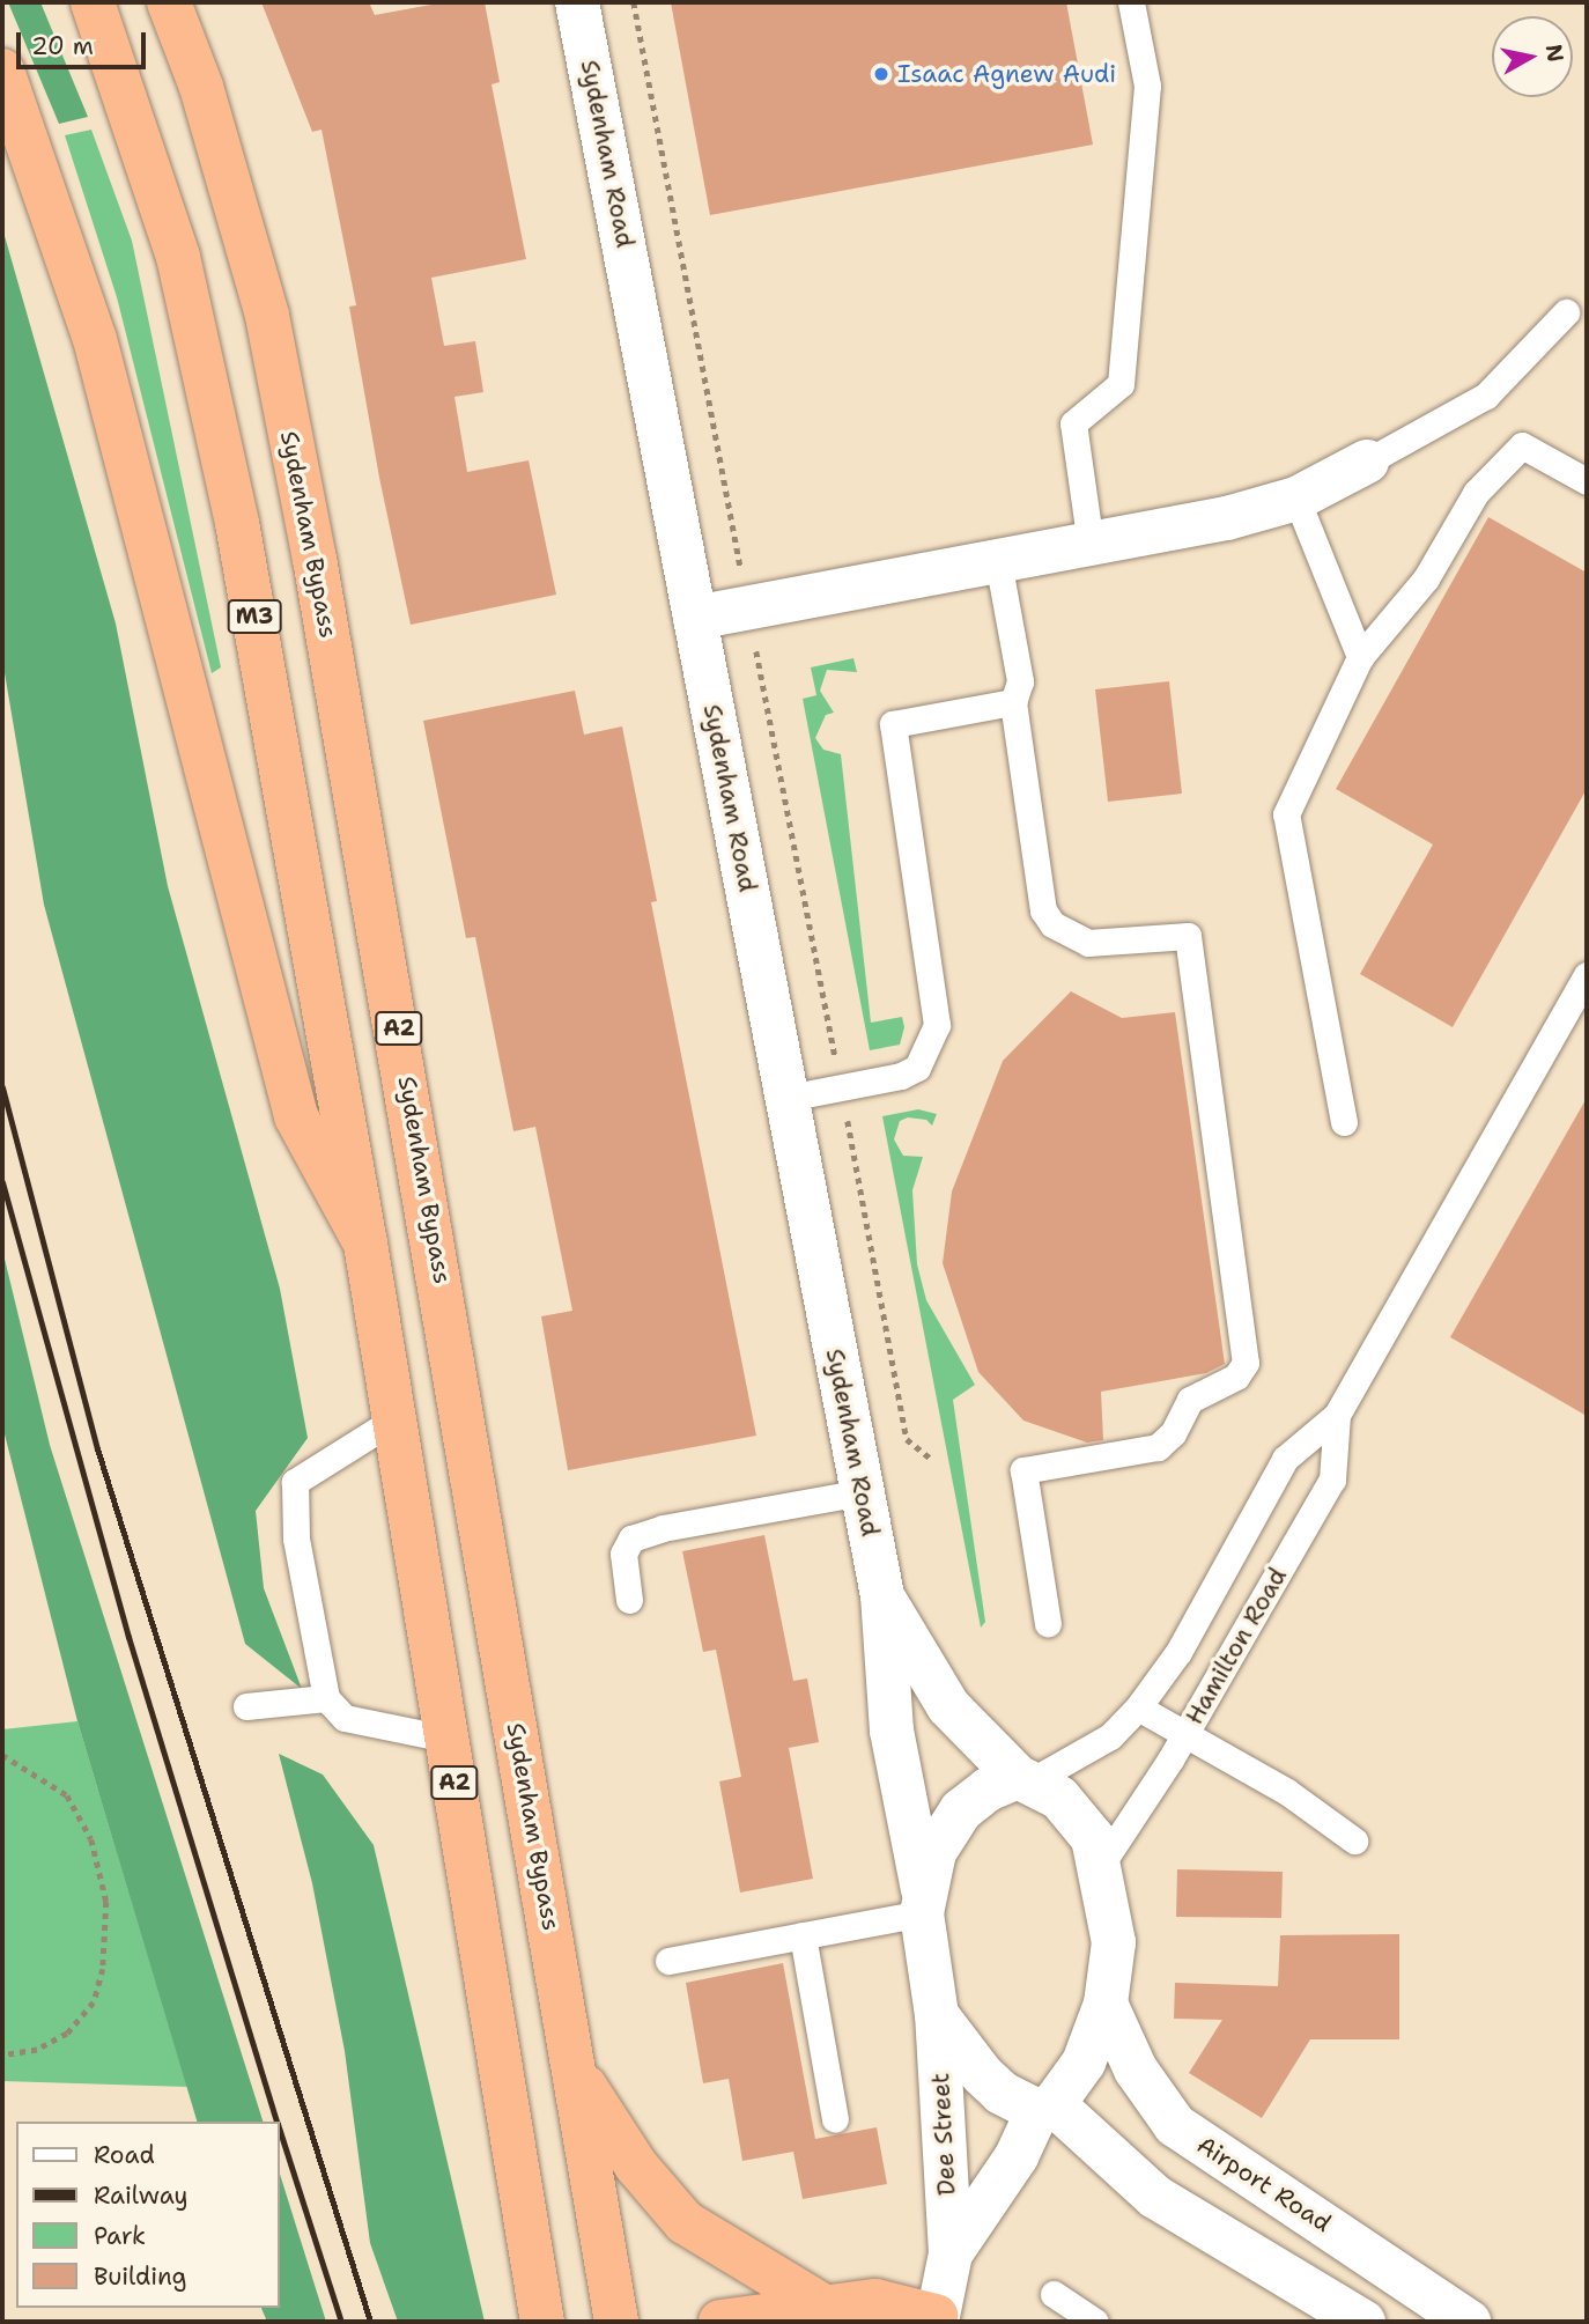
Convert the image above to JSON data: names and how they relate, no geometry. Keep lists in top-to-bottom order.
{
  "streets": {
    "highway": ["Sydenham Bypass", "M3", "A2"],
    "street": ["Sydenham Road", "Dee Street", "Airport Road"],
    "lane": ["Hamilton Road"]
  },
  "crossings": [
    ["Sydenham Road", "Hamilton Road"],
    ["Sydenham Road", "Dee Street"],
    ["Sydenham Road", "Airport Road"],
    ["M3", "A2"],
    ["Hamilton Road", "Dee Street"],
    ["Hamilton Road", "Airport Road"],
    ["Dee Street", "Airport Road"]
  ],
  "places": ["Isaac Agnew Audi"],
  "legend": [
    "Road",
    "Railway",
    "Park",
    "Building"
  ],
  "scale_bar": "20 m",
  "north": "right"
}
